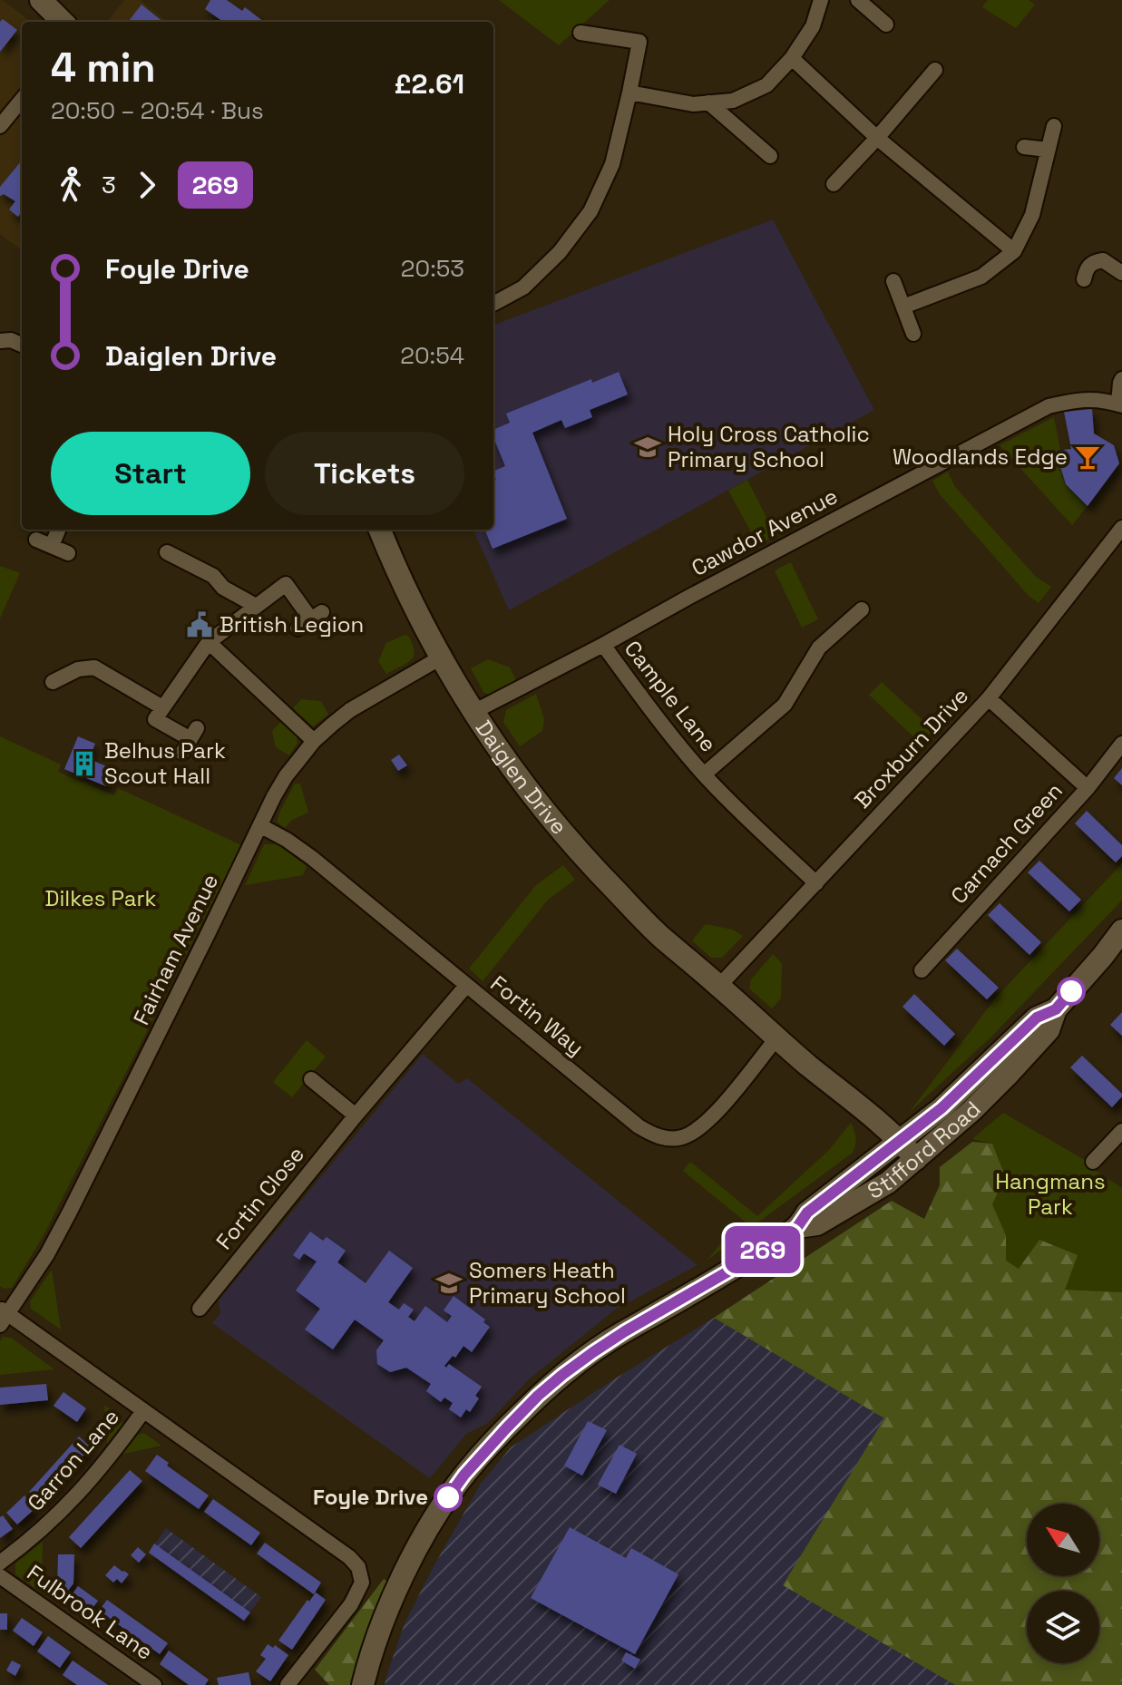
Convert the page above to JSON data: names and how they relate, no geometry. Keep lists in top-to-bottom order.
{
  "streets": {
    "main road": ["Daiglen Drive", "Stifford Road"],
    "street": [
      "Cawdor Avenue",
      "Cample Lane",
      "Broxburn Drive",
      "Carnach Green",
      "Fairham Avenue",
      "Fortin Way",
      "Fortin Close",
      "Garron Lane",
      "Fulbrook Lane"
    ]
  },
  "crossings": [
    ["Cawdor Avenue", "Cample Lane"],
    ["Cawdor Avenue", "Daiglen Drive"],
    ["Cample Lane", "Broxburn Drive"],
    ["Broxburn Drive", "Daiglen Drive"],
    ["Daiglen Drive", "Fairham Avenue"],
    ["Daiglen Drive", "Fortin Way"],
    ["Daiglen Drive", "Stifford Road"],
    ["Fairham Avenue", "Fortin Way"],
    ["Fortin Way", "Fortin Close"]
  ],
  "parks": ["Dilkes Park", "Hangmans Park"],
  "places": {
    "school or university": ["Holy Cross Catholic Primary School", "Somers Heath Primary School"],
    "bar": ["Woodlands Edge"],
    "public building": ["British Legion"],
    "building": ["Belhus Park Scout Hall"],
    "other": ["Foyle Drive"]
  },
  "lines": ["bus line 269"],
  "north": "top left",
  "page": {
    "on_map": "269",
    "heading": ["4 min", "20:50 – 20:54 · Bus", "£2.61"],
    "legs": ["3", "269"],
    "list": [
      {
        "name": "Foyle Drive",
        "value": "20:53"
      },
      {
        "name": "Daiglen Drive",
        "value": "20:54"
      }
    ],
    "buttons": ["Start", "Tickets"]
  }
}
